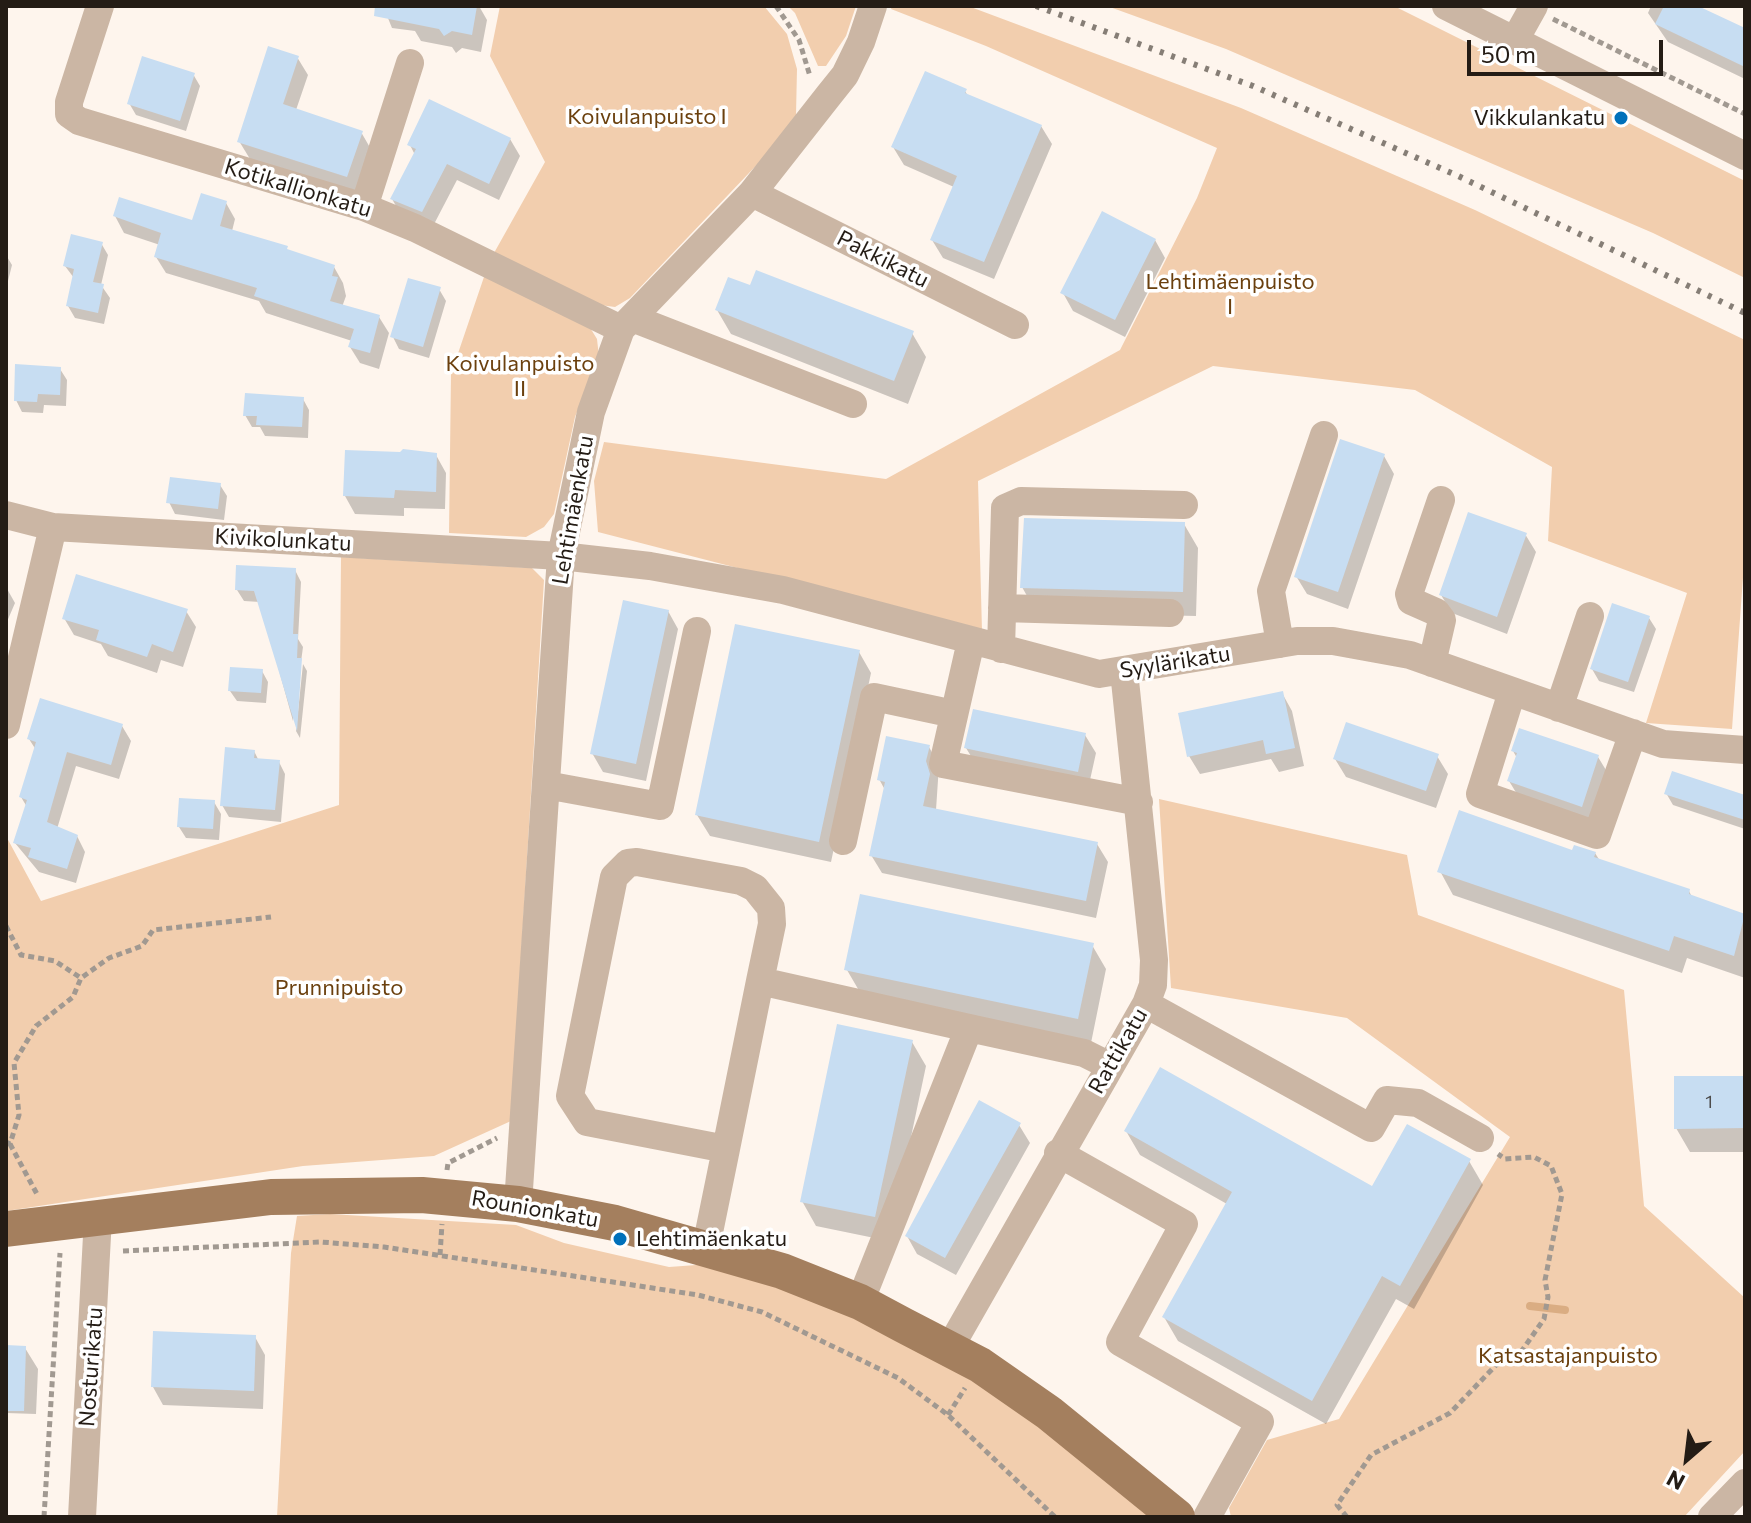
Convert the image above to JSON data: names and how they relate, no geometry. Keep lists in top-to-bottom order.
{
  "streets": {
    "main road": ["Rounionkatu"],
    "street": [
      "Kotikallionkatu",
      "Pakkikatu",
      "Lehtimäenkatu",
      "Kivikolunkatu",
      "Syylärikatu",
      "Rattikatu",
      "Nosturikatu"
    ]
  },
  "crossings": [
    ["Kotikallionkatu", "Lehtimäenkatu"],
    ["Pakkikatu", "Lehtimäenkatu"],
    ["Lehtimäenkatu", "Kivikolunkatu"],
    ["Lehtimäenkatu", "Syylärikatu"],
    ["Lehtimäenkatu", "Rounionkatu"],
    ["Kivikolunkatu", "Syylärikatu"],
    ["Syylärikatu", "Rattikatu"],
    ["Rattikatu", "Rounionkatu"],
    ["Rounionkatu", "Nosturikatu"]
  ],
  "parks": [
    "Koivulanpuisto I",
    "Lehtimäenpuisto I",
    "Koivulanpuisto II",
    "Prunnipuisto",
    "Katsastajanpuisto"
  ],
  "places": ["Vikkulankatu", "Lehtimäenkatu"],
  "house_numbers": ["1"],
  "scale_bar": "50 m",
  "north": "bottom left"
}
